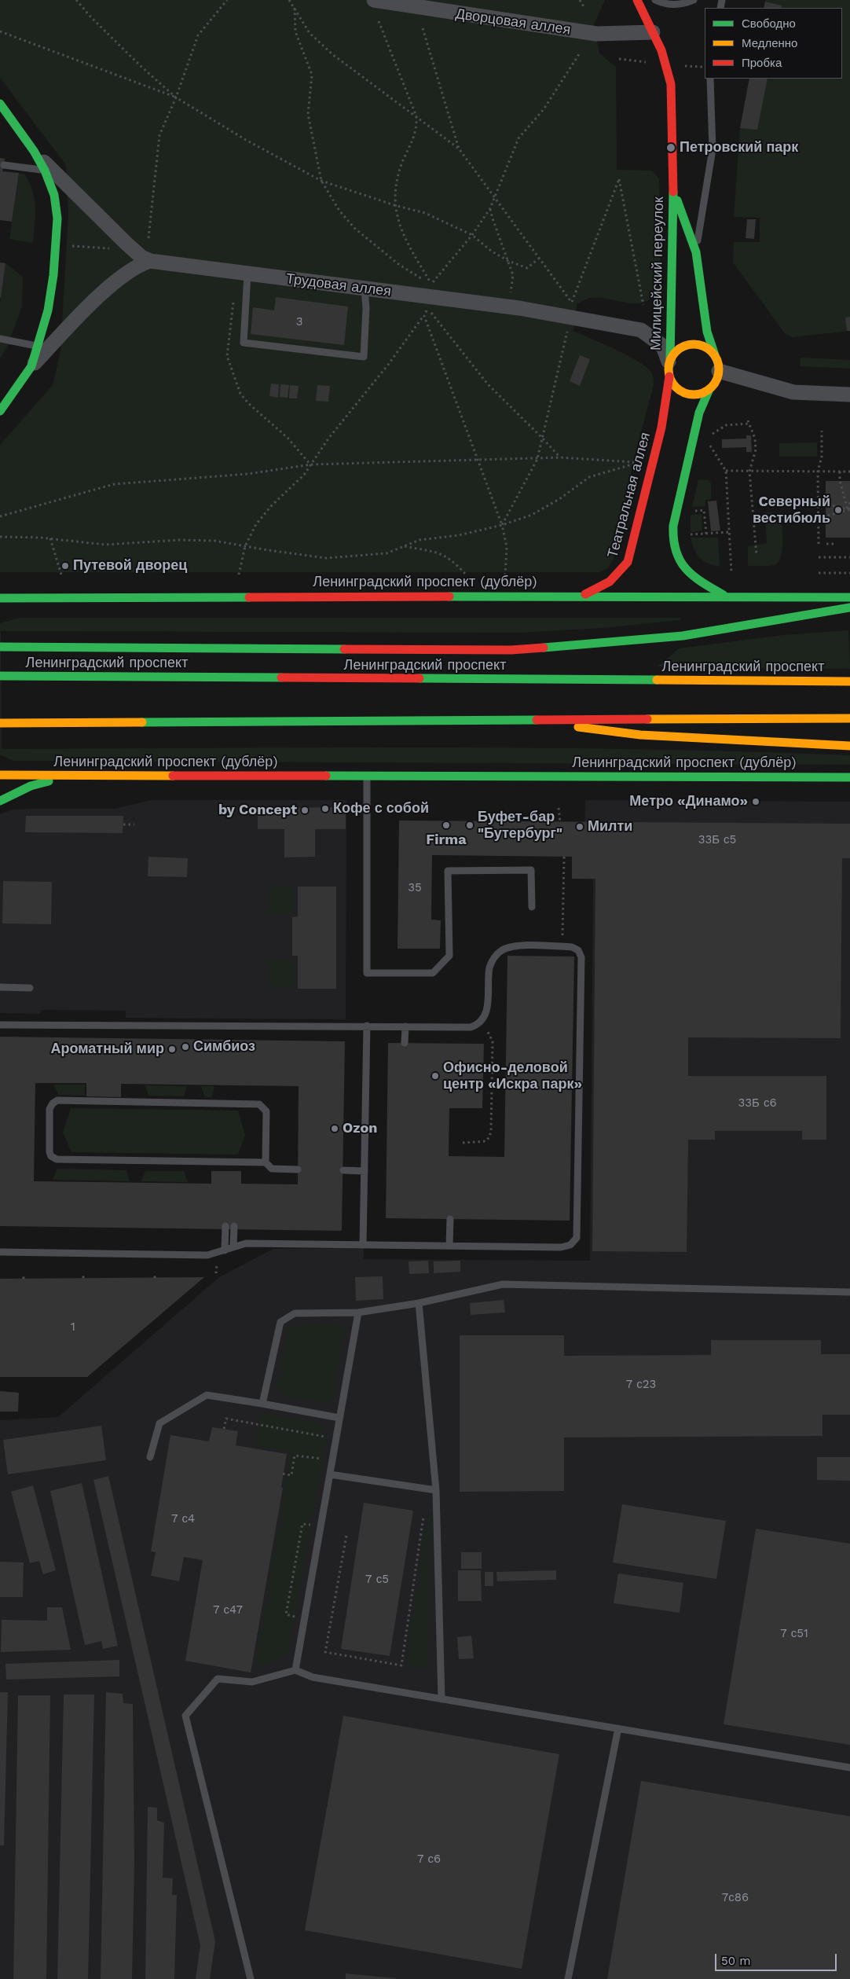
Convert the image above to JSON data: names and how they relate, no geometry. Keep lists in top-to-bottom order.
{
  "streets": {
    "main road": [
      "Милицейский переулок",
      "Театральная аллея",
      "Ленинградский проспект (дублёр)",
      "Ленинградский проспект"
    ],
    "street": ["Дворцовая аллея", "Трудовая аллея"]
  },
  "crossings": [
    ["Дворцовая аллея", "Милицейский переулок"],
    ["Милицейский переулок", "Трудовая аллея"],
    ["Милицейский переулок", "Театральная аллея"],
    ["Трудовая аллея", "Театральная аллея"],
    ["Театральная аллея", "Ленинградский проспект (дублёр)"]
  ],
  "places": [
    "Петровский парк",
    "Cеверный вестибюль",
    "Путевой дворец",
    "Метро «Динамо»",
    "Кофе с собой",
    "by Concept",
    "Firma",
    "Буфет-бар \"Бутербург\"",
    "Милти",
    "Симбиоз",
    "Ароматный мир",
    "Офисно-деловой центр «Искра парк»",
    "Ozon"
  ],
  "house_numbers": [
    "3",
    "33Б с5",
    "35",
    "33Б с6",
    "1",
    "7 с23",
    "7 с4",
    "7 с5",
    "7 с47",
    "7 с51",
    "7 с6",
    "7с86"
  ],
  "legend": ["Свободно", "Медленно", "Пробка"],
  "scale_bar": "50 m"
}
